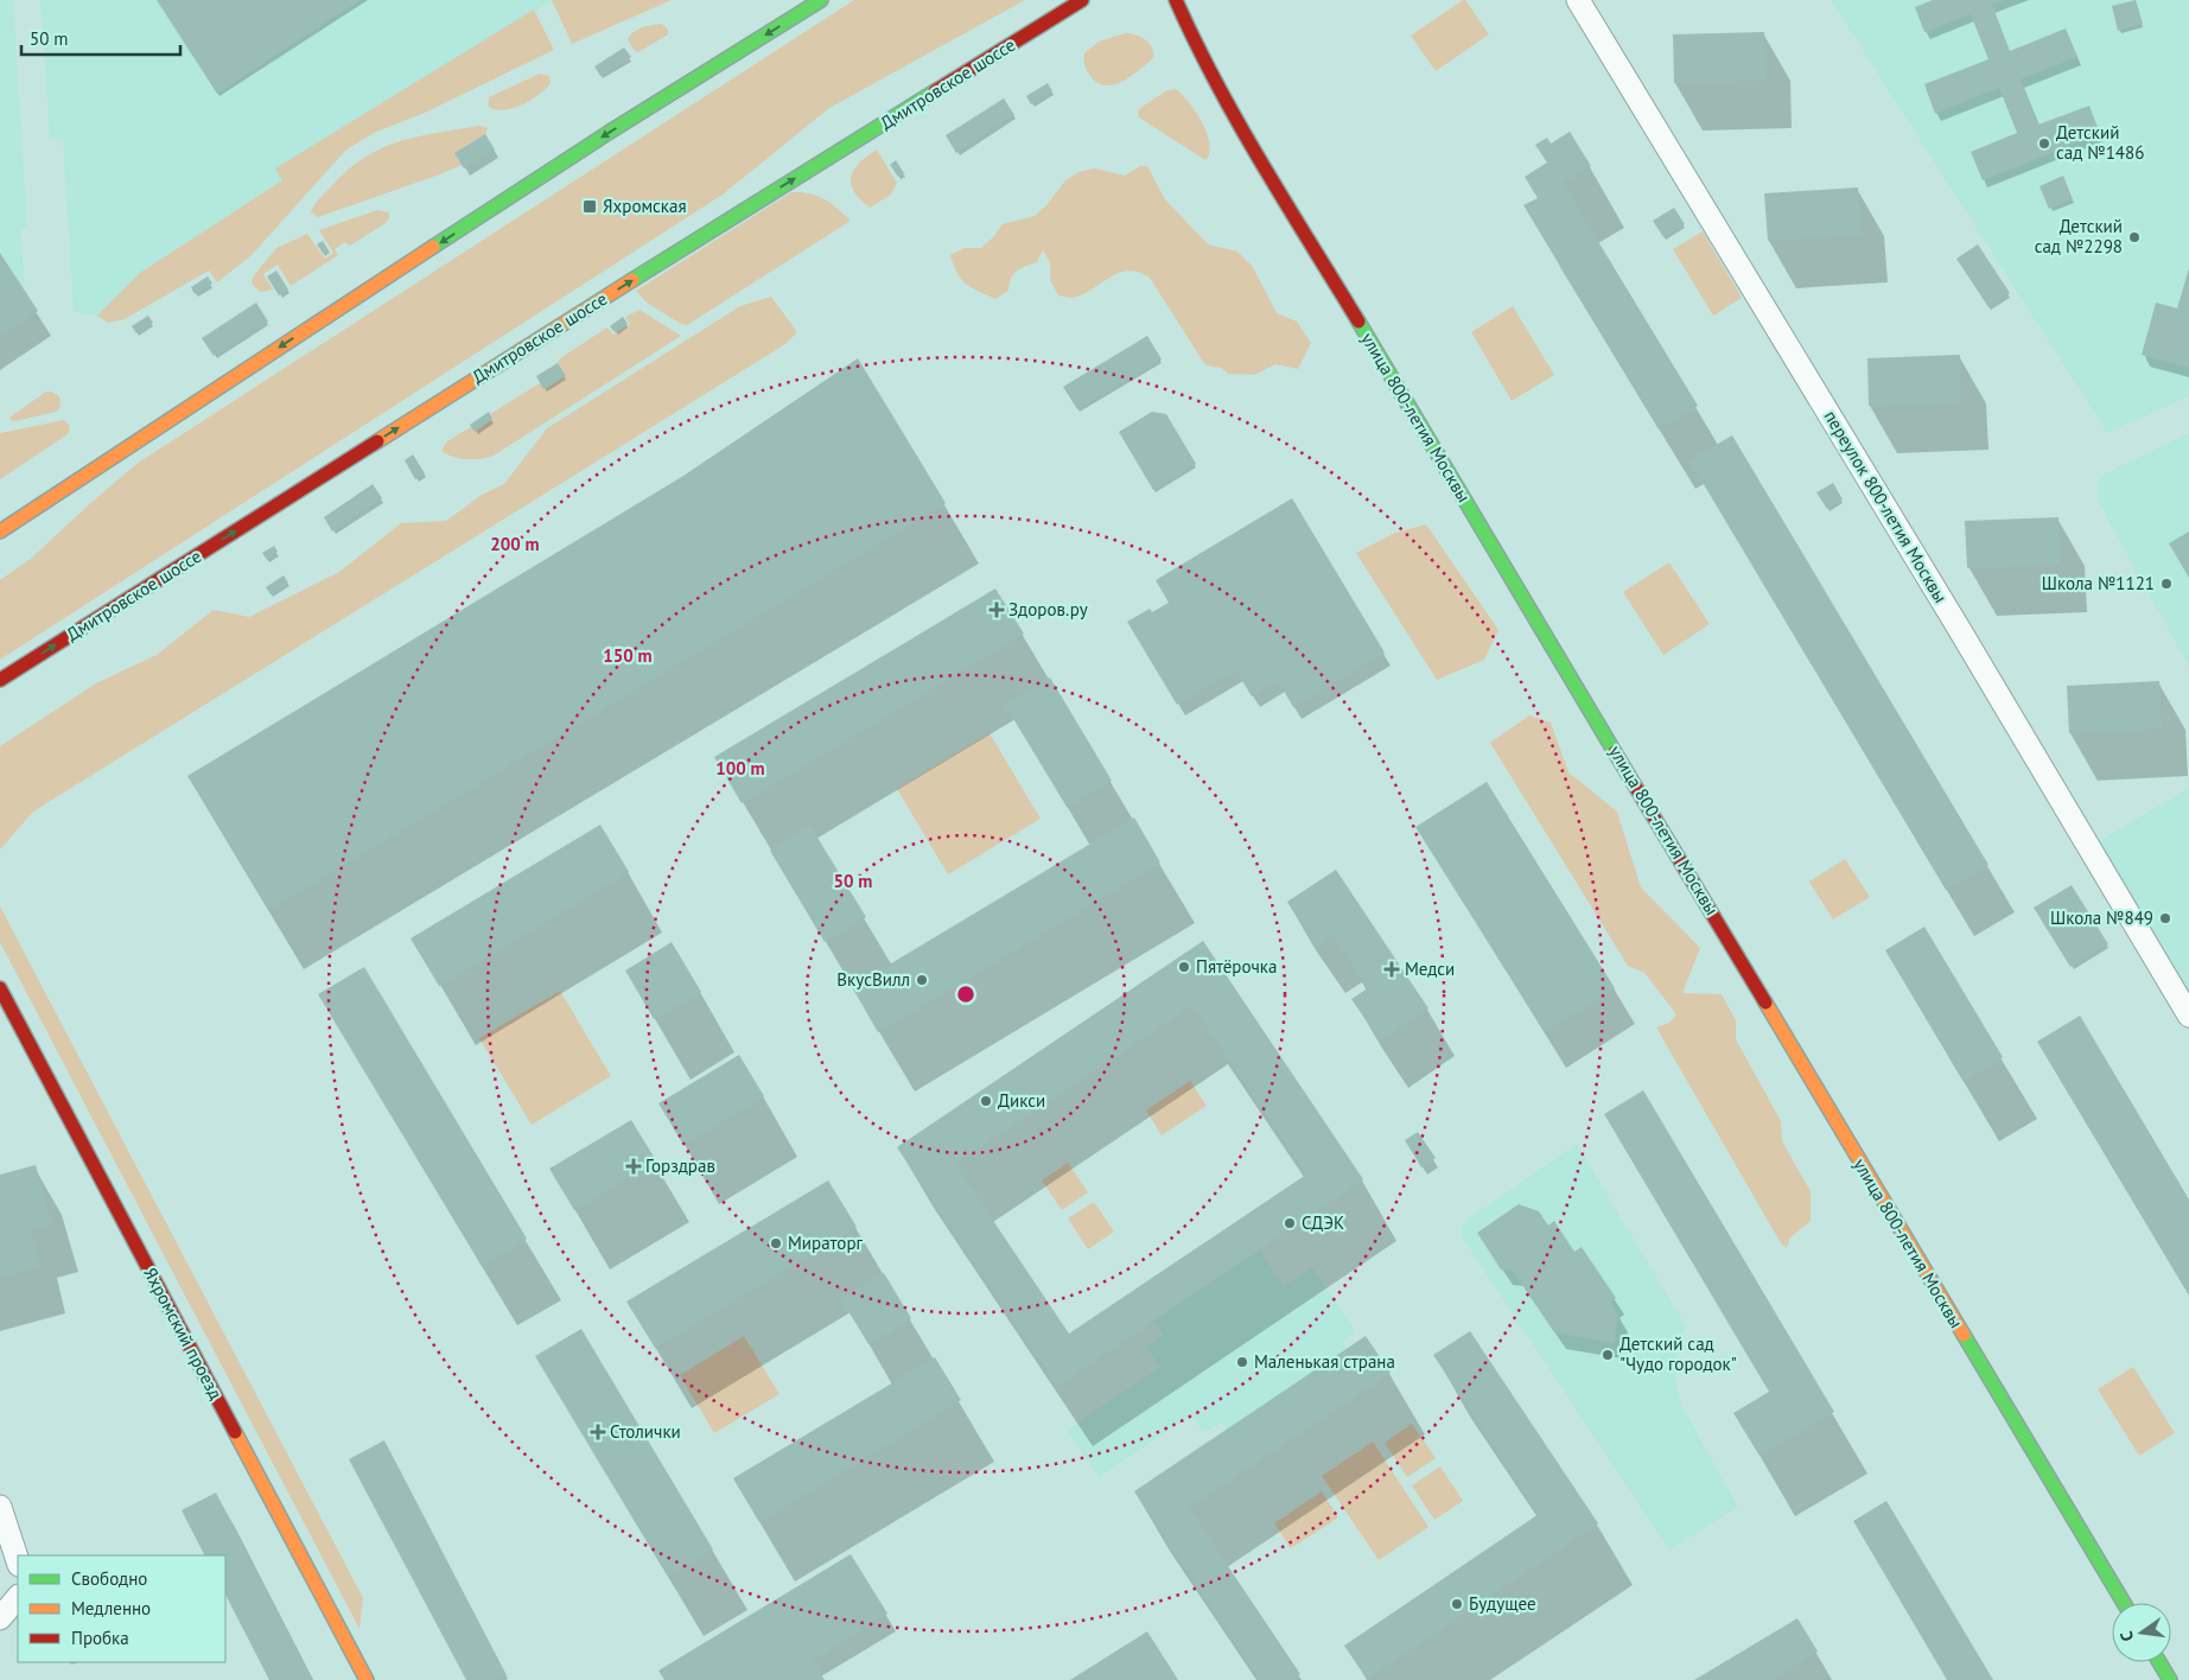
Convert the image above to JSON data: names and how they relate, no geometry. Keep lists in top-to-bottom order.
{
  "streets": {
    "main road": ["Дмитровское шоссе", "улица 800-летия Москвы", "Яхромский проезд"],
    "street": ["переулок 800-летия Москвы"]
  },
  "one_way": ["Дмитровское шоссе"],
  "places": {
    "other": [
      "Детский сад №1486",
      "Детский сад №2298",
      "Школа №1121",
      "Школа №849",
      "Пятёрочка",
      "ВкусВилл",
      "Дикси",
      "СДЭК",
      "Мираторг",
      "Детский сад \"Чудо городок\"",
      "Маленькая страна",
      "Будущее"
    ],
    "transit": ["Яхромская"],
    "health": [
      "Здоров.ру",
      "Медси",
      "Горздрав",
      "Столички"
    ]
  },
  "legend": ["Свободно", "Медленно", "Пробка"],
  "scale_bar": "50 m",
  "north": "left",
  "rings": [
    "200 m",
    "150 m",
    "100 m",
    "50 m"
  ]
}
